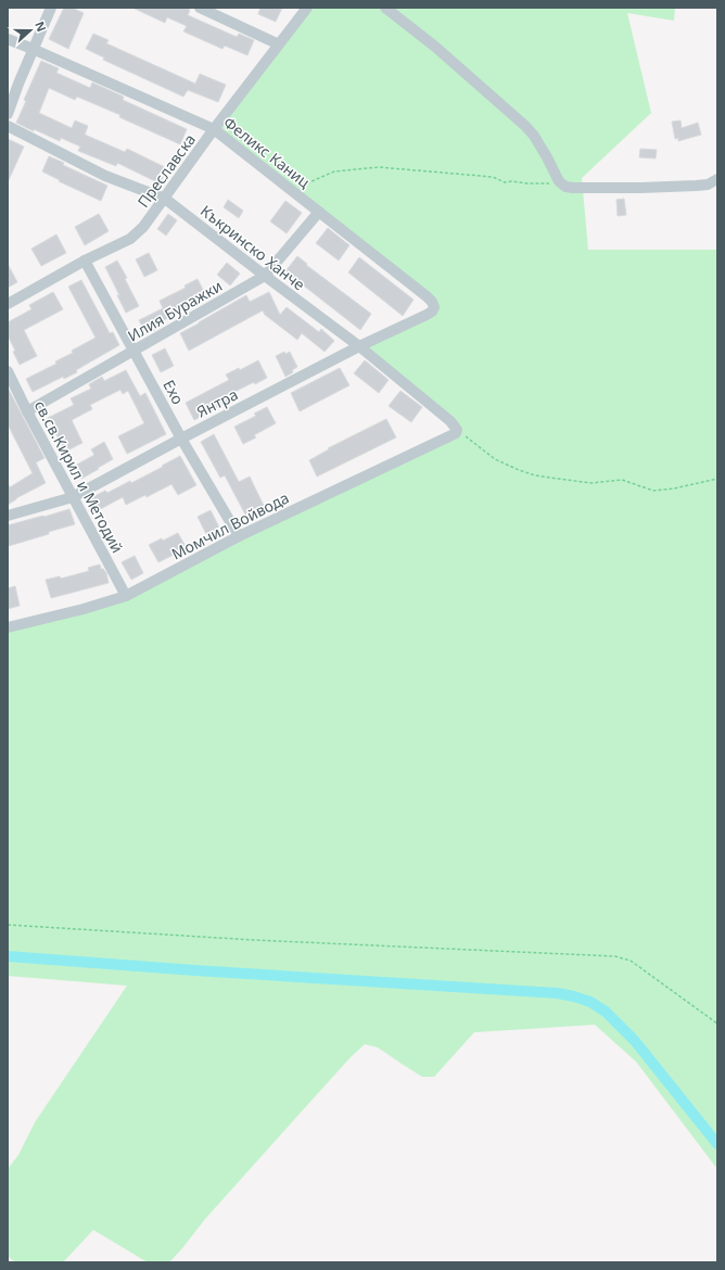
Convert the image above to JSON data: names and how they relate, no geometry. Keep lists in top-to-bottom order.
{
  "streets": {
    "street": [
      "Феликс Каниц",
      "Преславска",
      "Къкринско Ханче",
      "Илия Буражки",
      "Ехо",
      "Янтра",
      "св.св.Кирил и Методий",
      "Момчил Войвода"
    ]
  },
  "crossings": [
    ["Феликс Каниц", "Преславска"],
    ["Феликс Каниц", "Илия Буражки"],
    ["Феликс Каниц", "Янтра"],
    ["Преславска", "Къкринско Ханче"],
    ["Преславска", "Ехо"],
    ["Къкринско Ханче", "Илия Буражки"],
    ["Къкринско Ханче", "Янтра"],
    ["Къкринско Ханче", "Момчил Войвода"],
    ["Илия Буражки", "Ехо"],
    ["Илия Буражки", "св.св.Кирил и Методий"],
    ["Ехо", "Янтра"],
    ["Ехо", "Момчил Войвода"],
    ["Янтра", "св.св.Кирил и Методий"],
    ["св.св.Кирил и Методий", "Момчил Войвода"]
  ],
  "north": "right"
}
